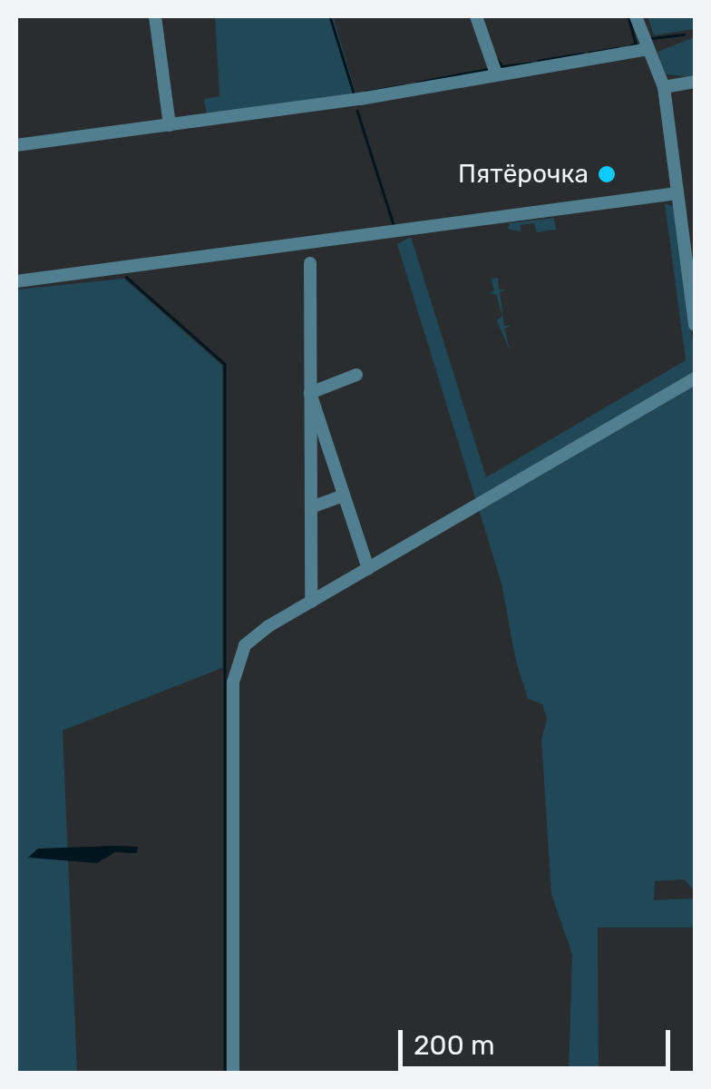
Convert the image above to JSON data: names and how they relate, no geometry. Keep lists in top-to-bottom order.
{
  "places": ["Пятёрочка"],
  "scale_bar": "200 m"
}
